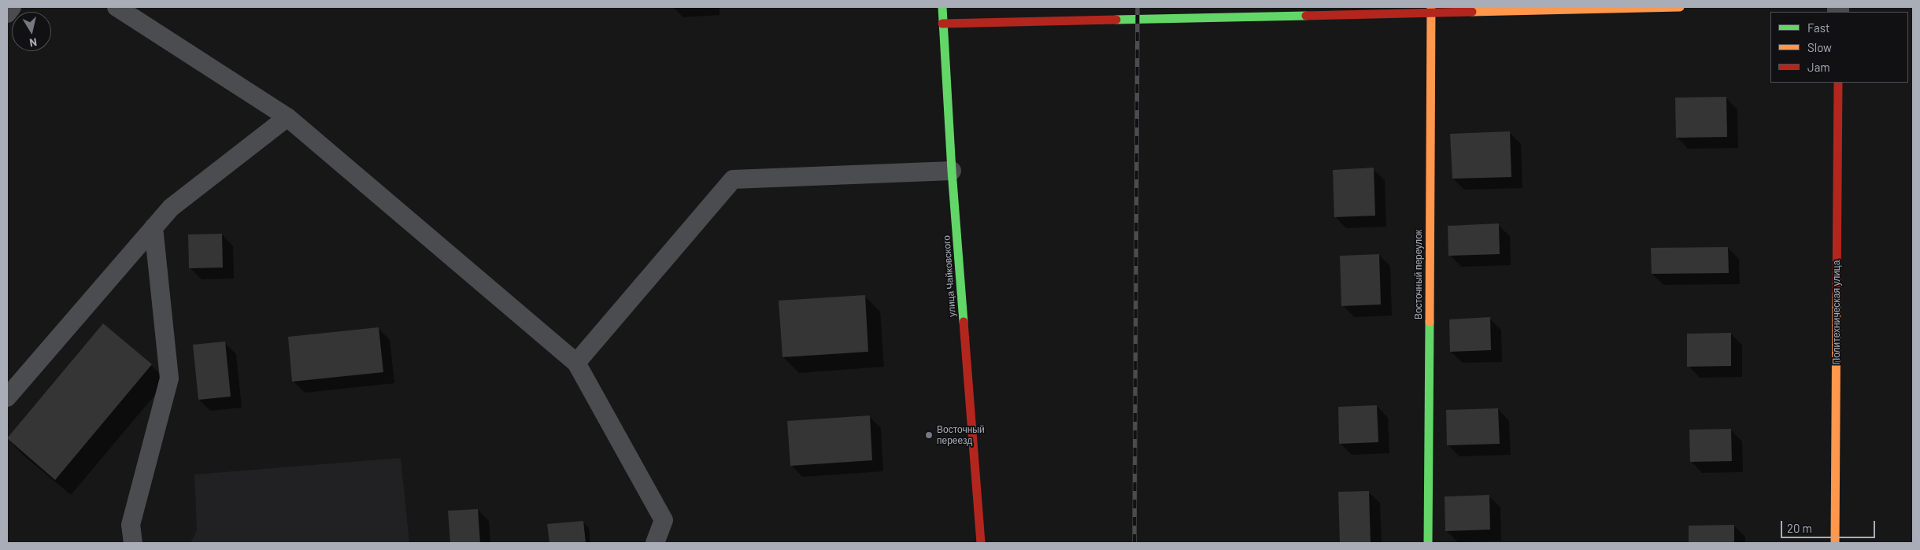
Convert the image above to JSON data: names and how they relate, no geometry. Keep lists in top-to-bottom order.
{
  "streets": {
    "street": ["Восточный переулок", "улица Чайковского", "Политехническая улица"]
  },
  "places": ["Восточный переезд"],
  "legend": ["Fast", "Slow", "Jam"],
  "scale_bar": "20 m",
  "north": "bottom"
}
